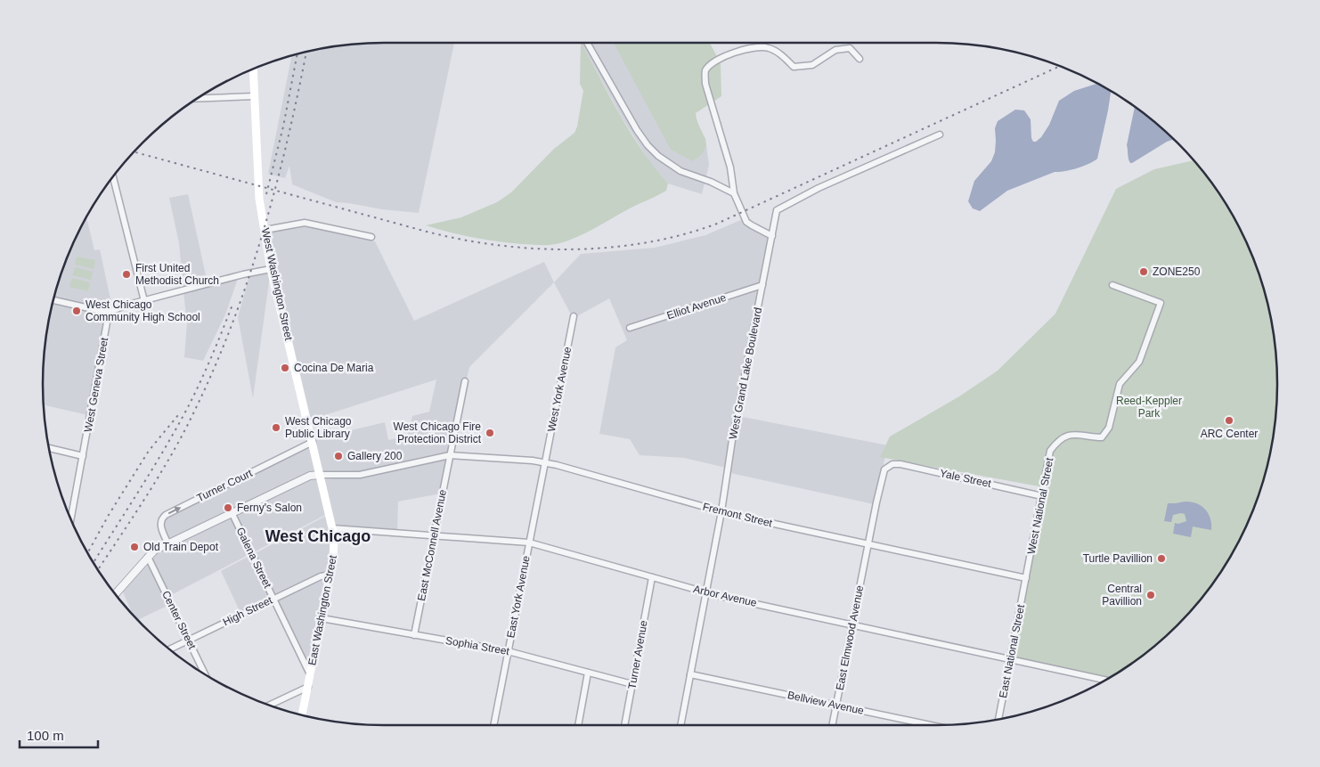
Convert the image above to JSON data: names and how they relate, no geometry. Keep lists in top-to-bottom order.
{
  "streets": {
    "main road": ["West Washington Street", "East Washington Street"],
    "street": [
      "Elliot Avenue",
      "West Grand Lake Boulevard",
      "West Geneva Street",
      "West York Avenue",
      "Yale Street",
      "Turner Court",
      "West National Street",
      "Fremont Street",
      "East McConnell Avenue",
      "Galena Street",
      "Arbor Avenue",
      "East York Avenue",
      "High Street",
      "Center Street",
      "East Elmwood Avenue",
      "Sophia Street",
      "East National Street",
      "Turner Avenue",
      "Bellview Avenue"
    ]
  },
  "crossings": [
    ["West Washington Street", "Turner Court"],
    ["West Washington Street", "Fremont Street"],
    ["West Washington Street", "East Washington Street"],
    ["Elliot Avenue", "West Grand Lake Boulevard"],
    ["West Grand Lake Boulevard", "Fremont Street"],
    ["West Grand Lake Boulevard", "Arbor Avenue"],
    ["West Grand Lake Boulevard", "Bellview Avenue"],
    ["West York Avenue", "Fremont Street"],
    ["West York Avenue", "East York Avenue"],
    ["Yale Street", "West National Street"],
    ["Yale Street", "East Elmwood Avenue"],
    ["West National Street", "Fremont Street"],
    ["West National Street", "East National Street"],
    ["Fremont Street", "East McConnell Avenue"],
    ["Fremont Street", "East York Avenue"],
    ["Fremont Street", "East Washington Street"],
    ["Fremont Street", "East Elmwood Avenue"],
    ["Fremont Street", "East National Street"],
    ["East McConnell Avenue", "Arbor Avenue"],
    ["East McConnell Avenue", "Sophia Street"],
    ["Galena Street", "East Washington Street"],
    ["Galena Street", "High Street"],
    ["Arbor Avenue", "East York Avenue"],
    ["Arbor Avenue", "East Washington Street"],
    ["Arbor Avenue", "East Elmwood Avenue"],
    ["Arbor Avenue", "East National Street"],
    ["Arbor Avenue", "Turner Avenue"],
    ["East York Avenue", "Sophia Street"],
    ["East Washington Street", "High Street"],
    ["East Washington Street", "Sophia Street"],
    ["High Street", "Center Street"],
    ["East Elmwood Avenue", "Bellview Avenue"],
    ["Sophia Street", "Turner Avenue"]
  ],
  "districts": ["West Chicago"],
  "parks": ["Reed-Keppler Park"],
  "places": [
    "ZONE250",
    "First United Methodist Church",
    "West Chicago Community High School",
    "Cocina De Maria",
    "ARC Center",
    "West Chicago Public Library",
    "West Chicago Fire Protection District",
    "Gallery 200",
    "Ferny's Salon",
    "Old Train Depot",
    "Turtle Pavillion",
    "Central Pavillion"
  ],
  "scale_bar": "100 m"
}
